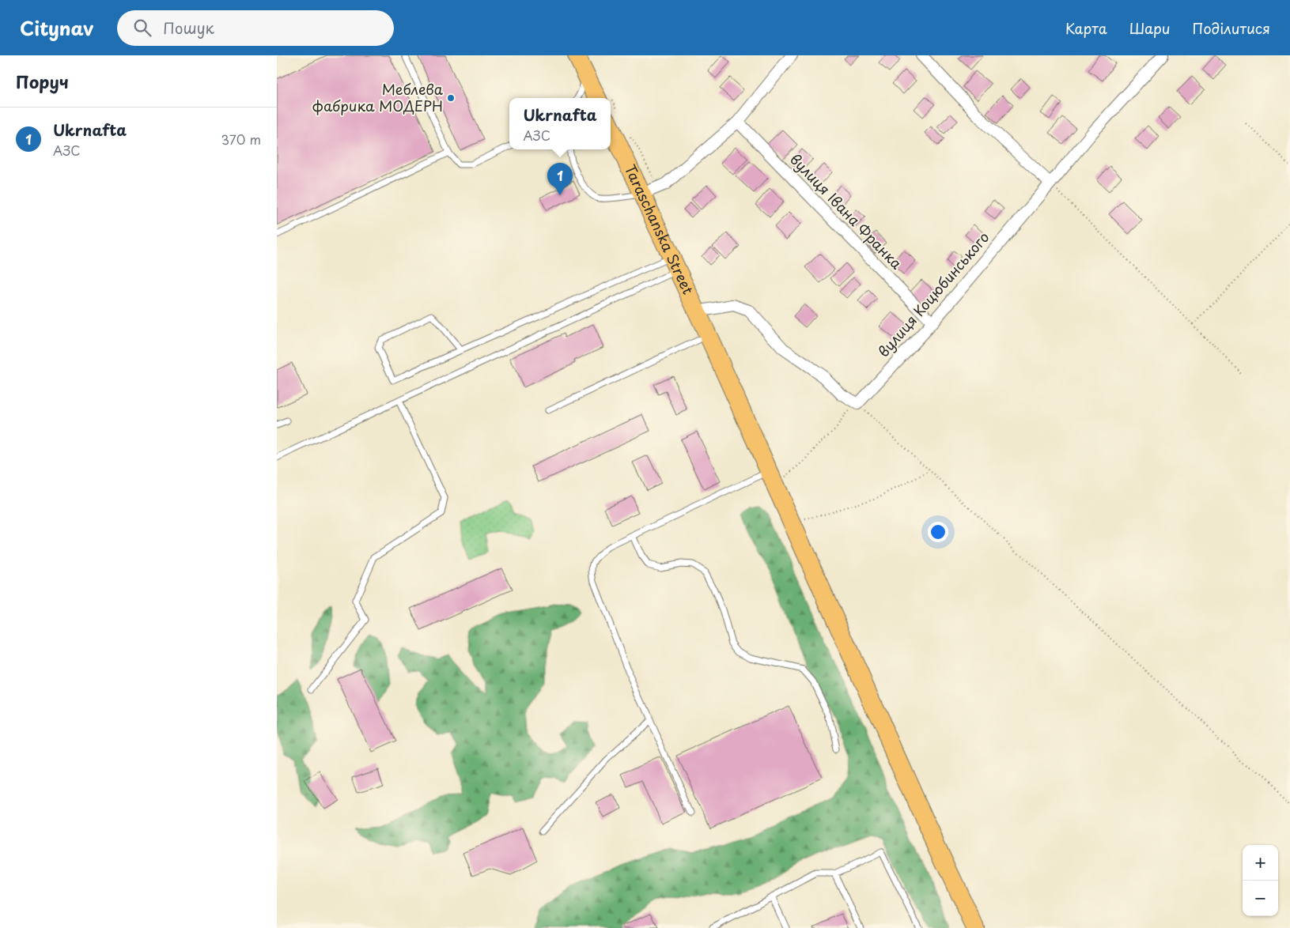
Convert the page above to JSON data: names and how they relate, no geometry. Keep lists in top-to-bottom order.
{
  "streets": {
    "main road": ["Taraschanska Street"],
    "street": ["вулиця Івана Франка", "вулиця Коцюбинського"]
  },
  "crossings": [
    ["вулиця Івана Франка", "вулиця Коцюбинського"]
  ],
  "places": ["Меблева фабрика МОДЕРН"],
  "page": {
    "header": "Citynav",
    "search": "Пошук",
    "nav": ["Карта", "Шари", "Поділитися"],
    "heading": "Поруч",
    "popup": ["Ukrnafta", "АЗС"],
    "list": [
      {
        "mark": "1",
        "name": "Ukrnafta",
        "note": "АЗС",
        "value": "370 m"
      }
    ],
    "pins": "1",
    "map_buttons": ["+", "−"]
  }
}
